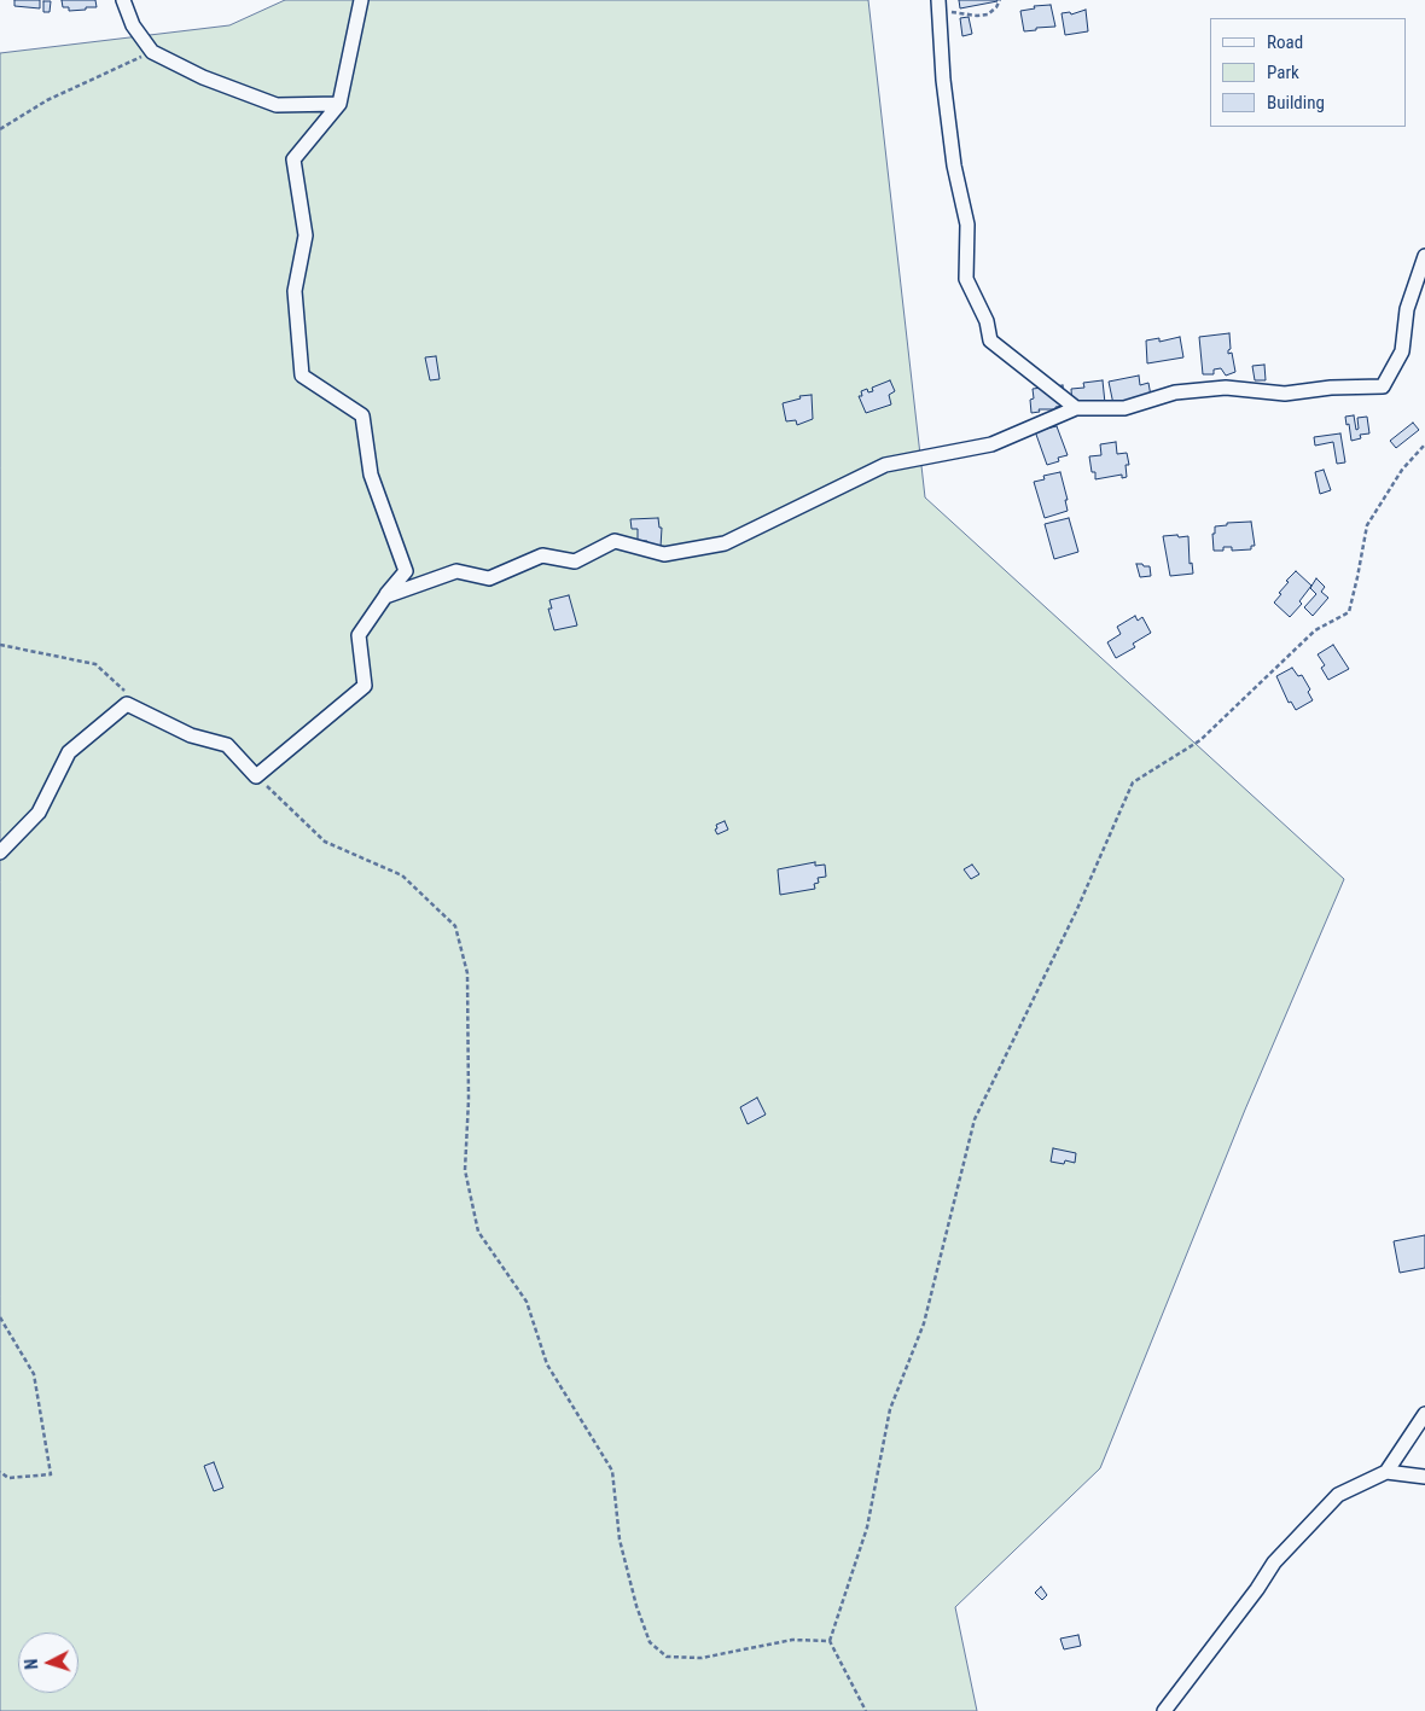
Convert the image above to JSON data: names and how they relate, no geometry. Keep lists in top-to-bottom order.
{
  "legend": ["Road", "Park", "Building"],
  "north": "left"
}
